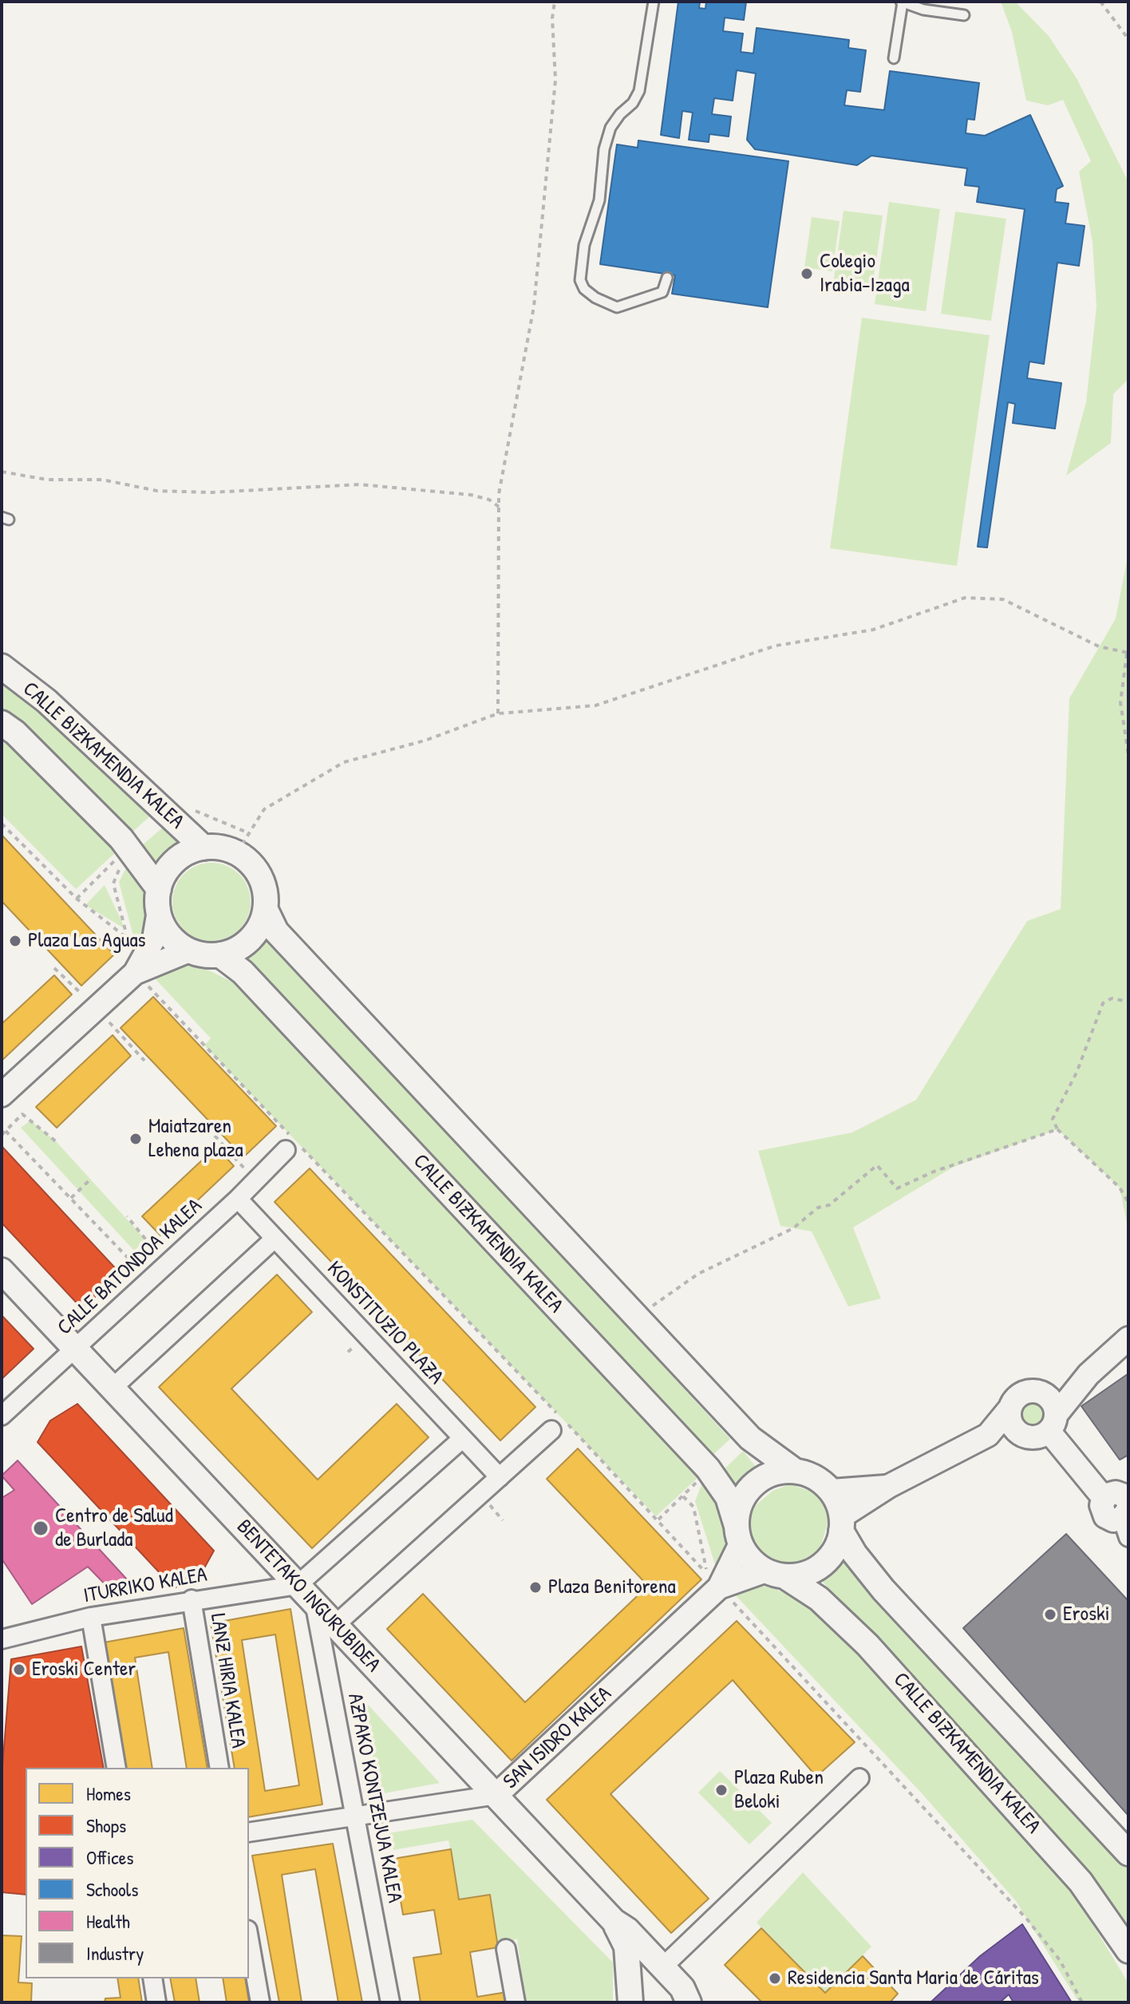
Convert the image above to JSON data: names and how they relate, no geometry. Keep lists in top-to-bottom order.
{
  "streets": {
    "main road": ["CALLE BIZKAMENDIA KALEA", "BENTETAKO INGURUBIDEA"],
    "street": [
      "CALLE BATONDOA KALEA",
      "KONSTITUZIO PLAZA",
      "ITURRIKO KALEA",
      "LANZ HIRIA KALEA",
      "SAN ISIDRO KALEA",
      "AZPAKO KONTZEJUA KALEA"
    ]
  },
  "crossings": [
    ["CALLE BIZKAMENDIA KALEA", "SAN ISIDRO KALEA"],
    ["CALLE BATONDOA KALEA", "KONSTITUZIO PLAZA"],
    ["CALLE BATONDOA KALEA", "BENTETAKO INGURUBIDEA"],
    ["ITURRIKO KALEA", "BENTETAKO INGURUBIDEA"],
    ["ITURRIKO KALEA", "LANZ HIRIA KALEA"],
    ["BENTETAKO INGURUBIDEA", "SAN ISIDRO KALEA"],
    ["BENTETAKO INGURUBIDEA", "AZPAKO KONTZEJUA KALEA"],
    ["SAN ISIDRO KALEA", "AZPAKO KONTZEJUA KALEA"]
  ],
  "places": [
    "Colegio Irabia-Izaga",
    "Plaza Las Aguas",
    "Maiatzaren Lehena plaza",
    "Centro de Salud de Burlada",
    "Plaza Benitorena",
    "Eroski",
    "Eroski Center",
    "Plaza Ruben Beloki",
    "Residencia Santa Maria de Cáritas"
  ],
  "legend": [
    "Homes",
    "Shops",
    "Offices",
    "Schools",
    "Health",
    "Industry"
  ]
}
